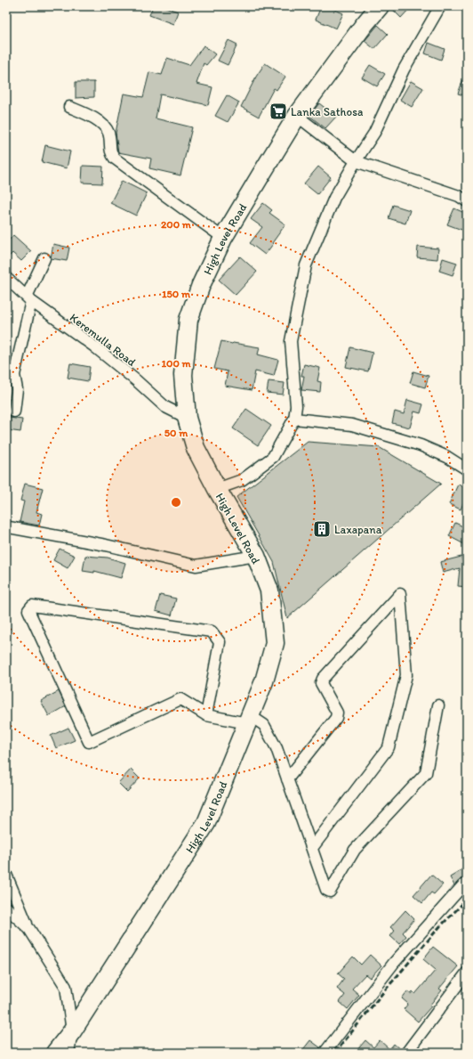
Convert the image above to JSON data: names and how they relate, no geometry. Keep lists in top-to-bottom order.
{
  "streets": {
    "highway": ["High Level Road"],
    "street": ["Keremulla Road"]
  },
  "crossings": [
    ["High Level Road", "Keremulla Road"]
  ],
  "places": {
    "supermarket": ["Lanka Sathosa"],
    "building": ["Laxapana"]
  },
  "rings": [
    "200 m",
    "150 m",
    "100 m",
    "50 m"
  ]
}
